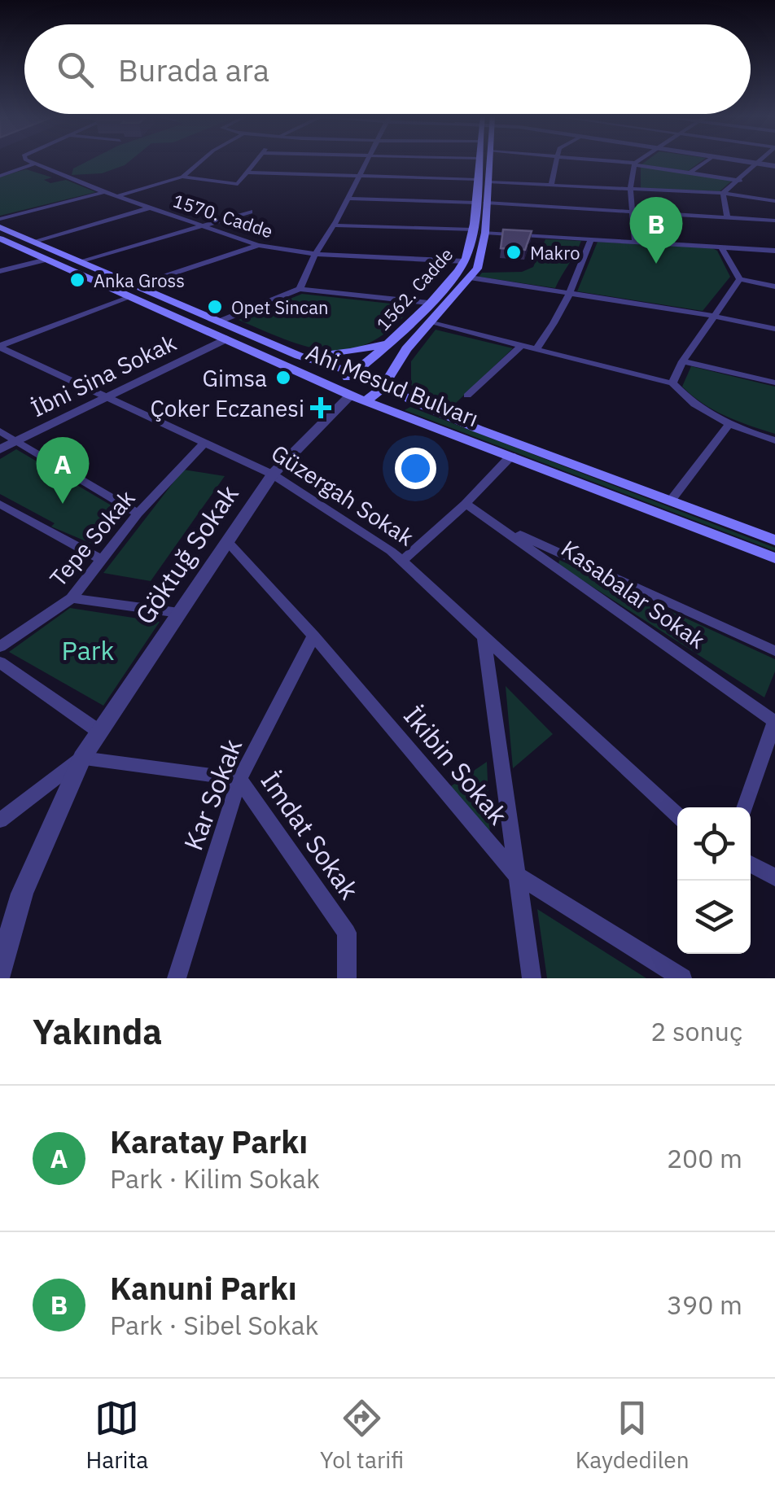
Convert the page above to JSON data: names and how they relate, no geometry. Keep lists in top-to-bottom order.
{
  "streets": {
    "main road": ["1562. Cadde", "Ahi Mesud Bulvarı"],
    "street": [
      "1570. Cadde",
      "İbni Sina Sokak",
      "Güzergah Sokak",
      "Tepe Sokak",
      "Göktuğ Sokak",
      "Kasabalar Sokak",
      "İkibin Sokak",
      "Kar Sokak",
      "İmdat Sokak"
    ]
  },
  "crossings": [
    ["1570. Cadde", "1562. Cadde"],
    ["1562. Cadde", "Ahi Mesud Bulvarı"],
    ["İbni Sina Sokak", "Ahi Mesud Bulvarı"],
    ["İbni Sina Sokak", "Güzergah Sokak"],
    ["Ahi Mesud Bulvarı", "Göktuğ Sokak"],
    ["Güzergah Sokak", "Tepe Sokak"],
    ["Güzergah Sokak", "Göktuğ Sokak"],
    ["Göktuğ Sokak", "İkibin Sokak"],
    ["Göktuğ Sokak", "İmdat Sokak"],
    ["İkibin Sokak", "Kar Sokak"],
    ["Kar Sokak", "İmdat Sokak"]
  ],
  "parks": ["Park"],
  "places": {
    "other": [
      "Makro",
      "Anka Gross",
      "Opet Sincan",
      "Gimsa"
    ],
    "health": ["Çoker Eczanesi"]
  },
  "page": {
    "search": "Burada ara",
    "pins": ["B", "A"],
    "heading": ["Yakında", "2 sonuç"],
    "list": [
      {
        "mark": "A",
        "name": "Karatay Parkı",
        "note": "Park · Kilim Sokak",
        "value": "200 m"
      },
      {
        "mark": "B",
        "name": "Kanuni Parkı",
        "note": "Park · Sibel Sokak",
        "value": "390 m"
      }
    ],
    "nav": ["Harita", "Yol tarifi", "Kaydedilen"]
  }
}
